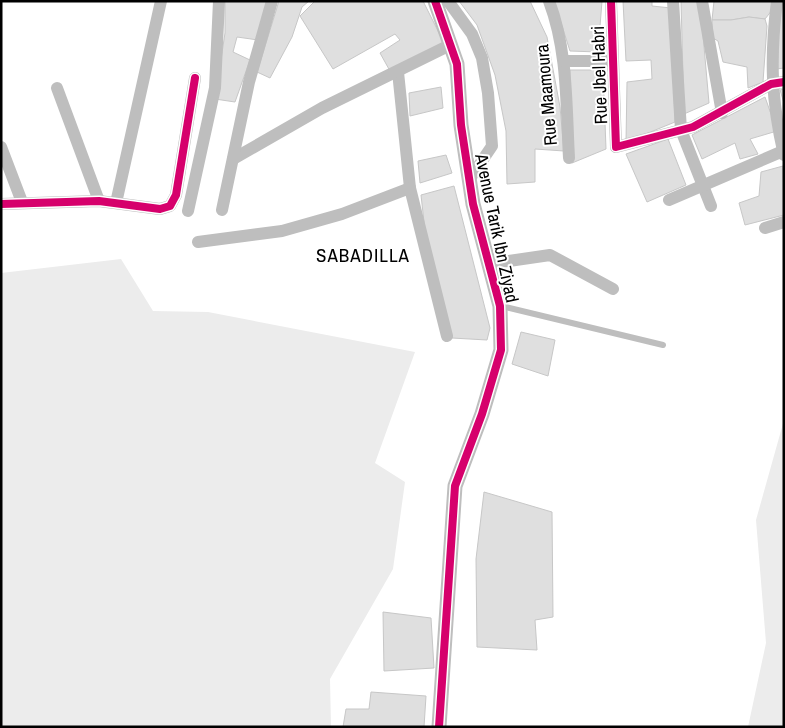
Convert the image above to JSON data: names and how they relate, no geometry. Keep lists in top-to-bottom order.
{
  "streets": {
    "street": ["Rue Jbel Habri", "Rue Maamoura", "Avenue Tarik Ibn Ziyad"]
  },
  "districts": ["SABADILLA"]
}
